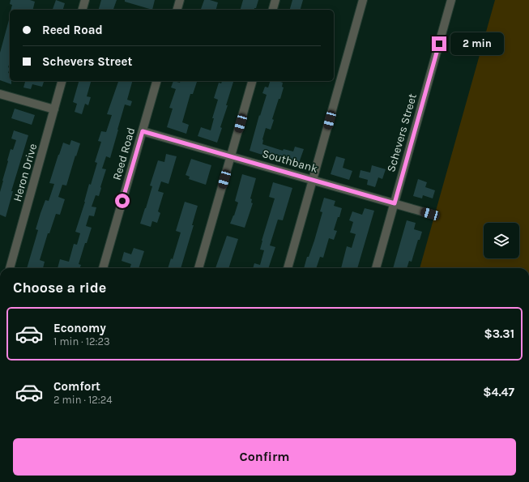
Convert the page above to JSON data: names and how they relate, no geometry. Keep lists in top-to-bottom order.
{
  "streets": {
    "street": [
      "Schevers Street",
      "Reed Road",
      "Southbank",
      "Heron Drive"
    ]
  },
  "crossings": [
    ["Schevers Street", "Southbank"],
    ["Reed Road", "Southbank"]
  ],
  "page": {
    "banner": ["Reed Road", "Schevers Street"],
    "bubble": "2 min",
    "heading": "Choose a ride",
    "list": [
      {
        "name": "Economy",
        "note": "1 min · 12:23",
        "value": "$3.31"
      },
      {
        "name": "Comfort",
        "note": "2 min · 12:24",
        "value": "$4.47"
      }
    ],
    "buttons": "Confirm"
  }
}
